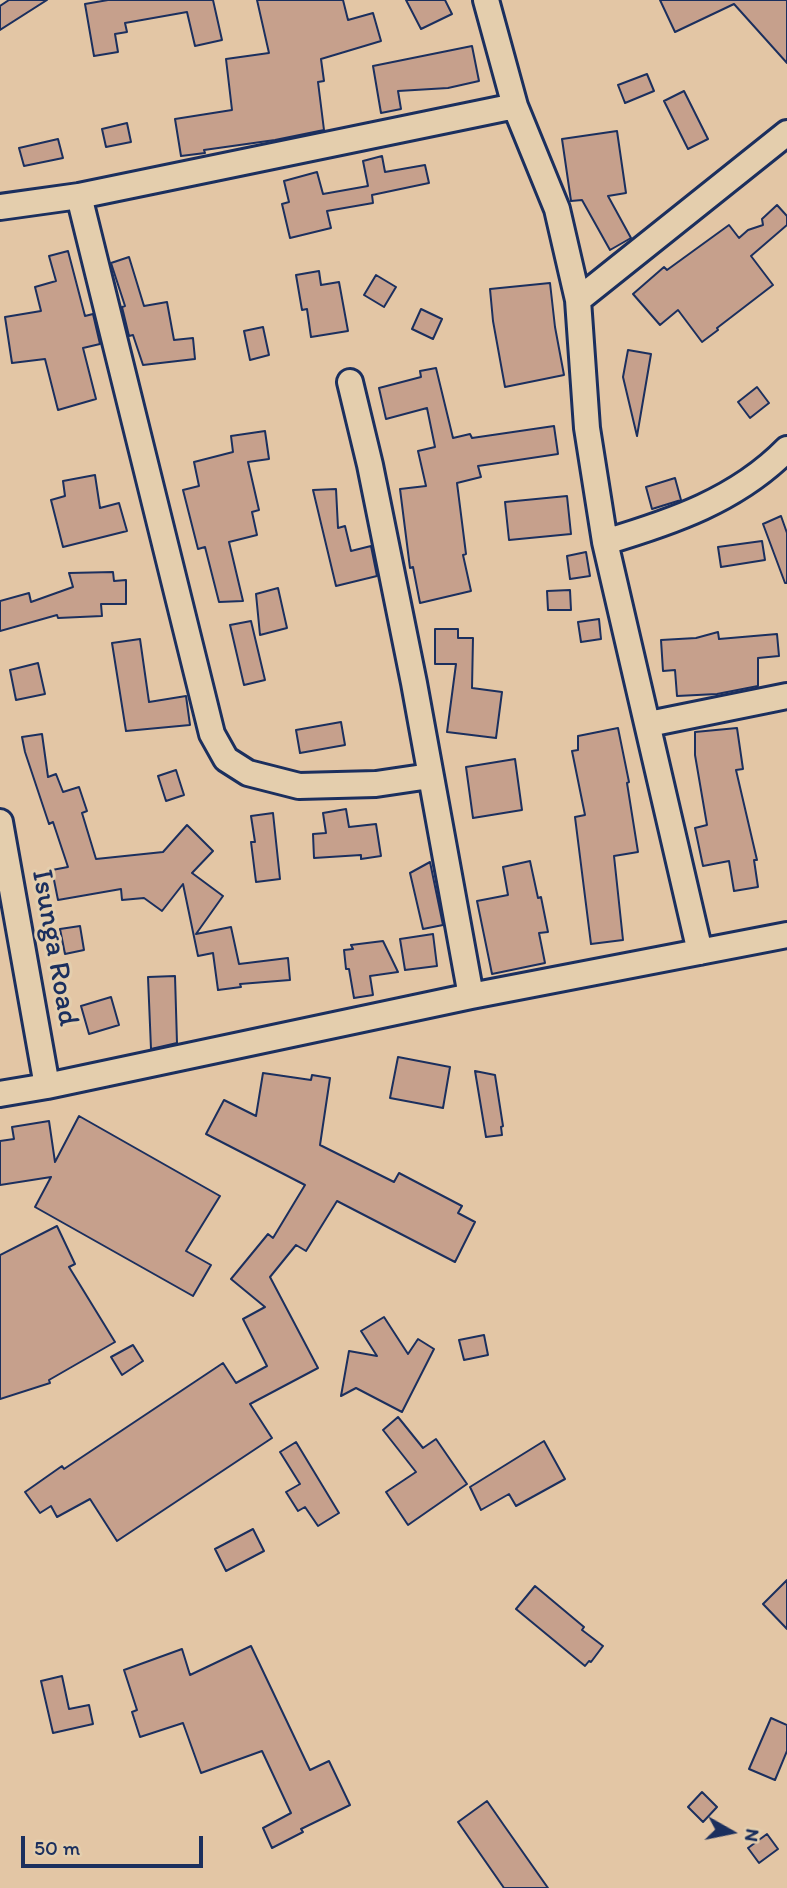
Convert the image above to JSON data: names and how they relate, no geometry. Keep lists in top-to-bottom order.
{
  "streets": {
    "street": ["Isunga Road"]
  },
  "scale_bar": "50 m",
  "north": "right"
}
